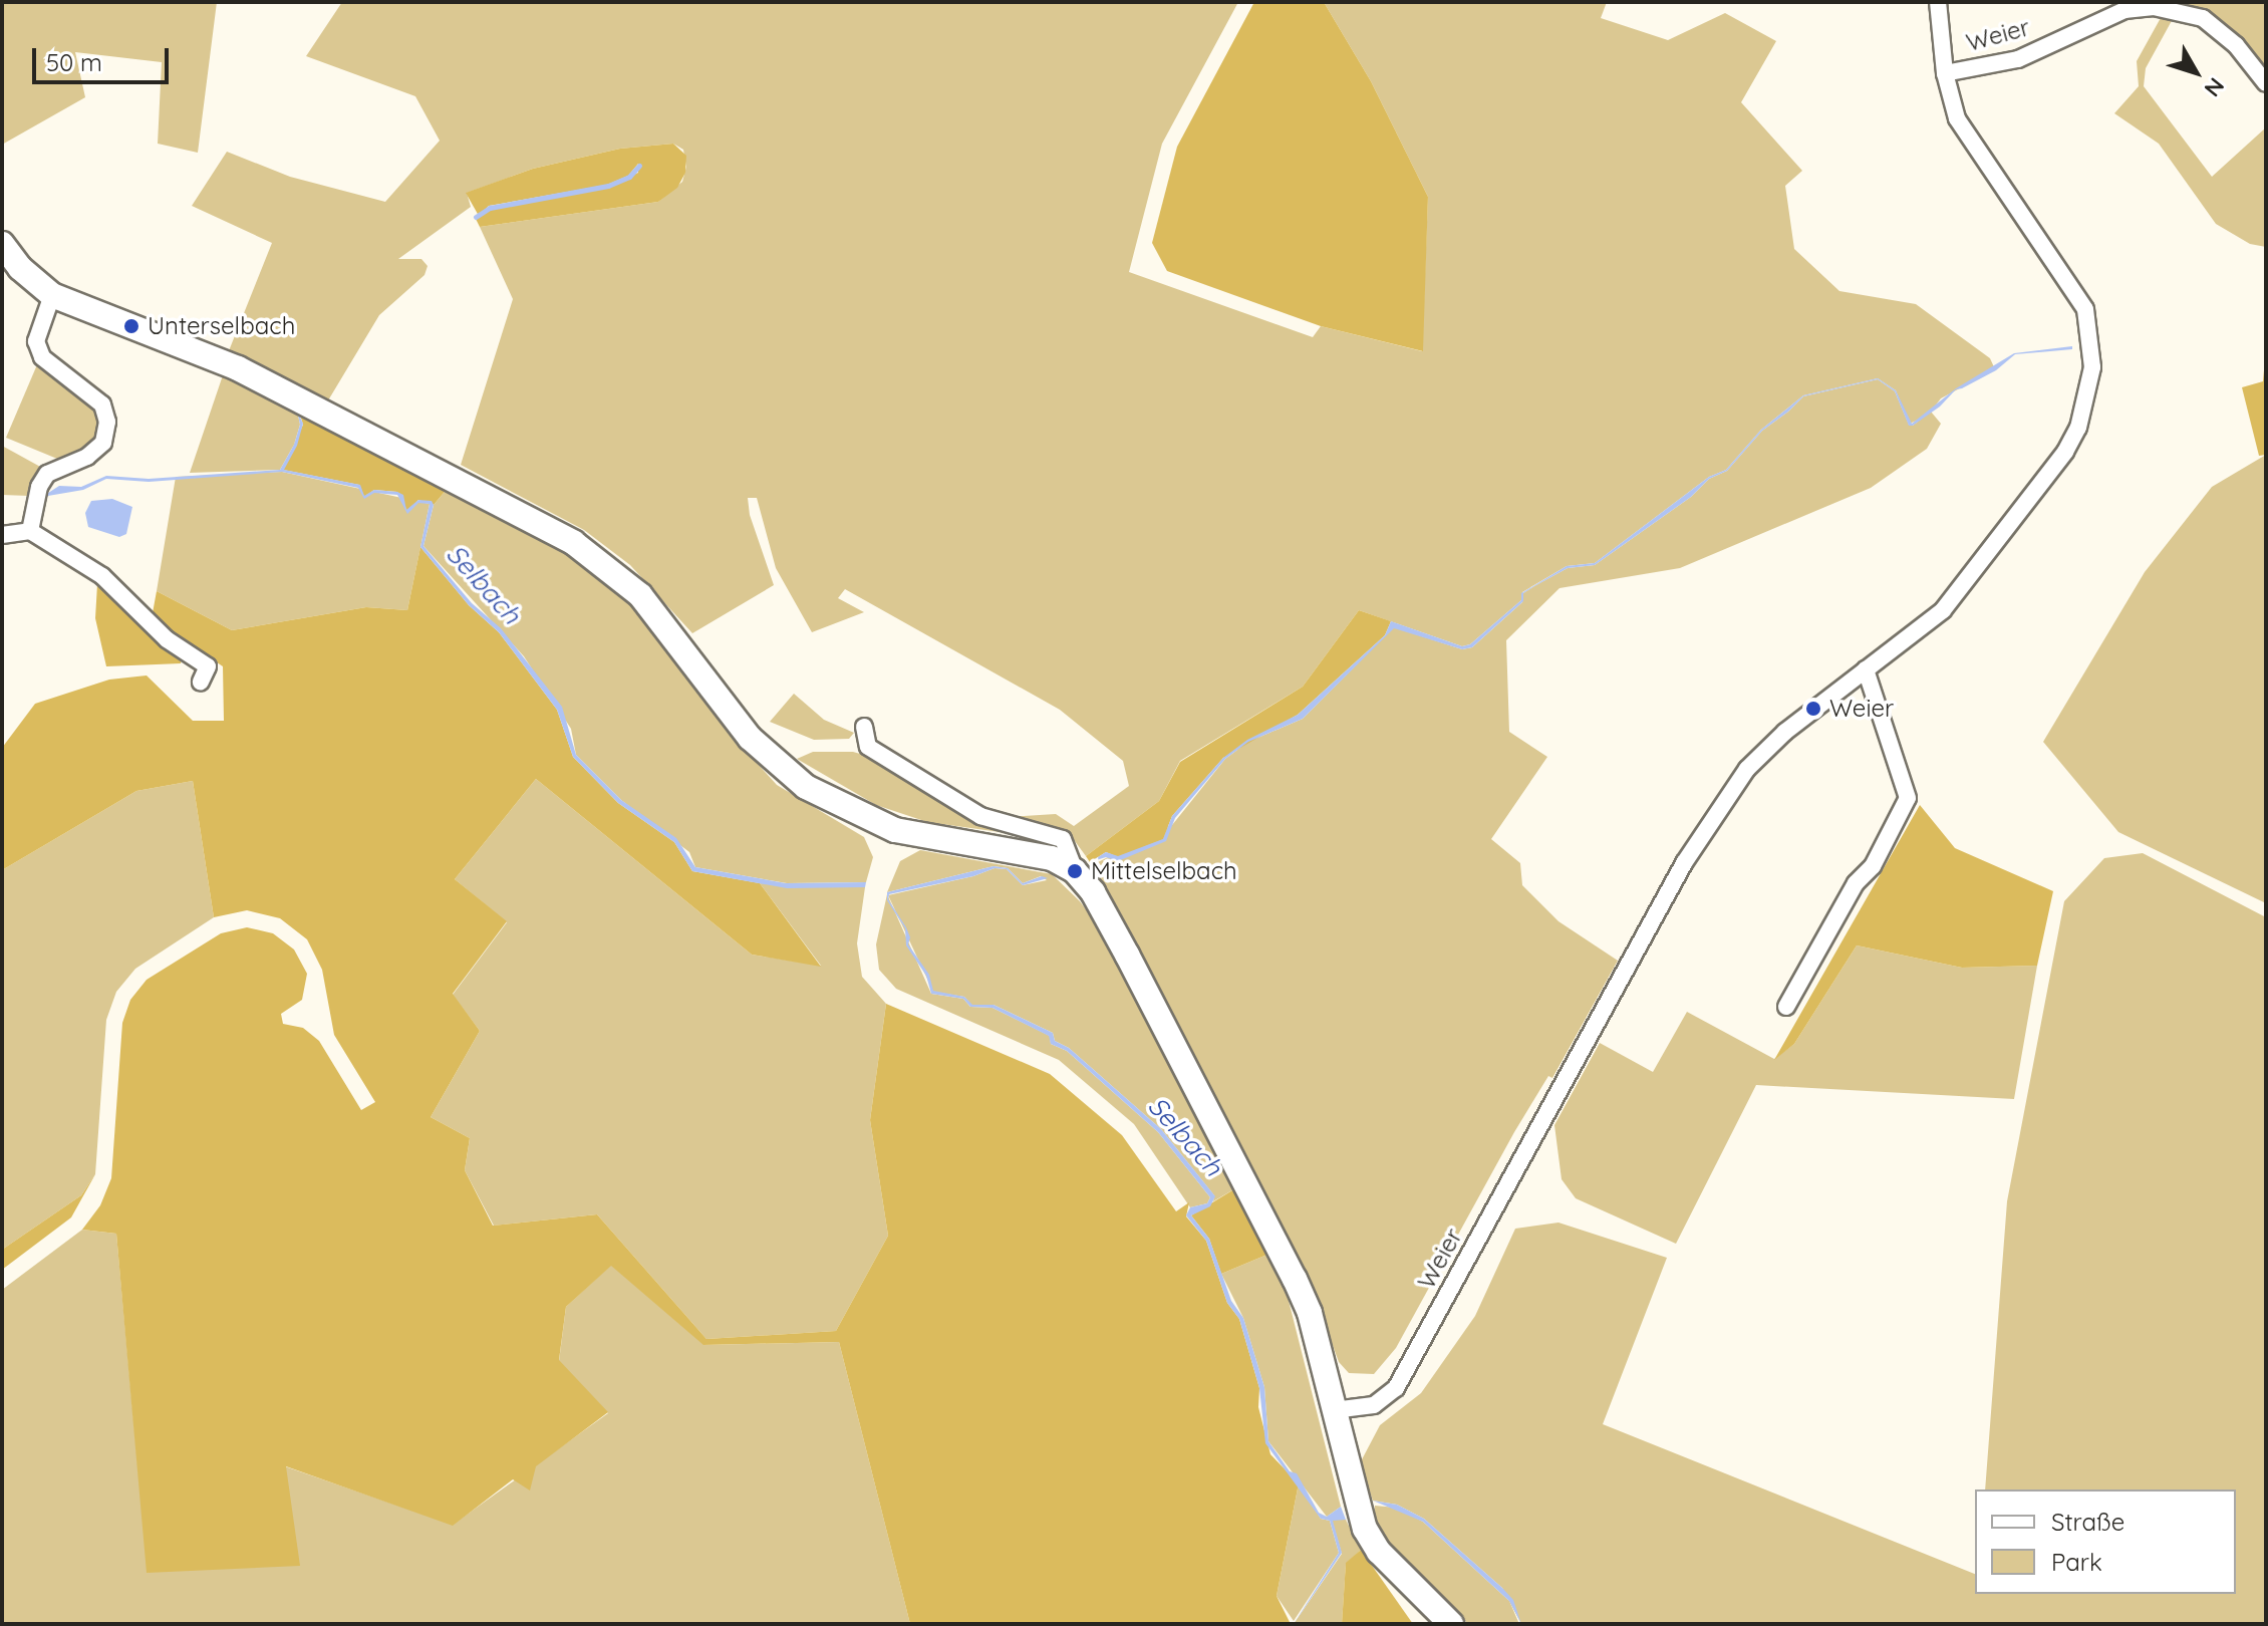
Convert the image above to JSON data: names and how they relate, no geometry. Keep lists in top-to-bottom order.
{
  "streets": {
    "street": ["Weier"]
  },
  "water": ["Selbach"],
  "places": ["Unterselbach", "Weier", "Mittelselbach"],
  "legend": ["Straße", "Park"],
  "scale_bar": "50 m",
  "north": "bottom right"
}
